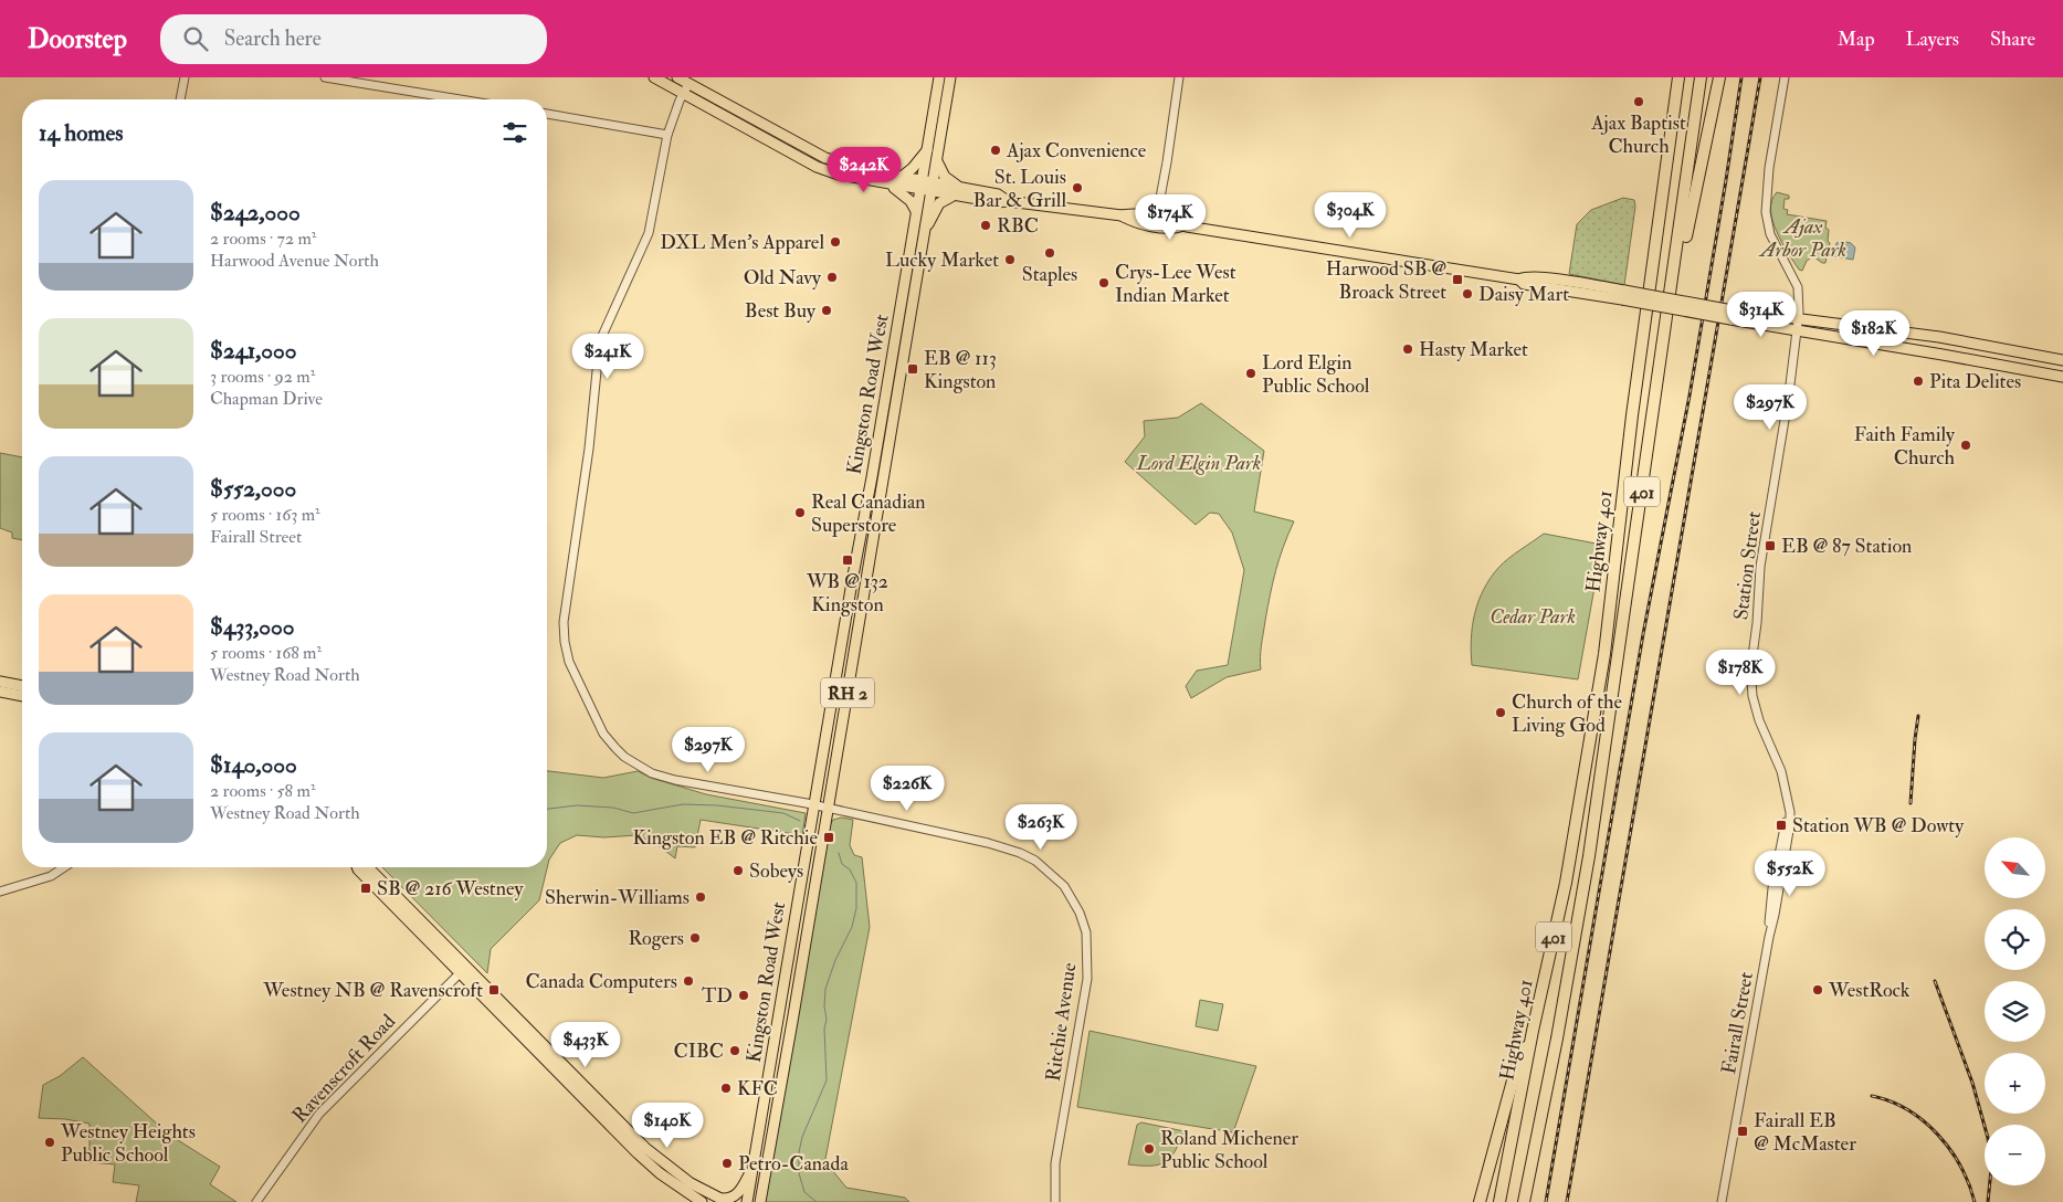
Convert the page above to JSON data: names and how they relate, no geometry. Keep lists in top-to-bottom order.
{
  "streets": {
    "highway": ["401", "Highway 401"],
    "main road": ["Kingston Road West", "RH 2"],
    "street": [
      "Station Street",
      "Ritchie Avenue",
      "Fairall Street",
      "Ravenscroft Road"
    ]
  },
  "crossings": [
    ["Kingston Road West", "RH 2"],
    ["Kingston Road West", "Ritchie Avenue"],
    ["Station Street", "Fairall Street"]
  ],
  "parks": ["Ajax Arbor Park", "Lord Elgin Park", "Cedar Park"],
  "places": {
    "other": [
      "Ajax Baptist Church",
      "Ajax Convenience",
      "St. Louis Bar & Grill",
      "RBC",
      "DXL Men's Apparel",
      "Staples",
      "Lucky Market",
      "Old Navy",
      "Crys-Lee West Indian Market",
      "Daisy Mart",
      "Best Buy",
      "Hasty Market",
      "Lord Elgin Public School",
      "Pita Delites",
      "Faith Family Church",
      "Real Canadian Superstore",
      "Church of the Living God",
      "Sobeys",
      "Sherwin-Williams",
      "Rogers",
      "Canada Computers",
      "WestRock",
      "TD",
      "CIBC",
      "KFC",
      "Westney Heights Public School",
      "Roland Michener Public School",
      "Petro-Canada"
    ],
    "transit": [
      "Harwood SB @ Broack Street",
      "EB @ 113 Kingston",
      "EB @ 87 Station",
      "WB @ 132 Kingston",
      "Station WB @ Dowty",
      "Kingston EB @ Ritchie",
      "SB @ 216 Westney",
      "Westney NB @ Ravenscroft",
      "Fairall EB @ McMaster"
    ]
  },
  "north": "top left",
  "page": {
    "header": "Doorstep",
    "search": "Search here",
    "nav": ["Map", "Layers", "Share"],
    "heading": "14 homes",
    "price": [
      "$242K",
      "$304K",
      "$174K",
      "$314K",
      "$182K",
      "$241K",
      "$297K",
      "$178K",
      "$297K",
      "$226K",
      "$263K",
      "$552K",
      "$433K",
      "$140K"
    ],
    "list": [
      {
        "name": "$242,000",
        "note": "2 rooms · 72 m² · Harwood Avenue North"
      },
      {
        "name": "$241,000",
        "note": "3 rooms · 92 m² · Chapman Drive"
      },
      {
        "name": "$552,000",
        "note": "5 rooms · 163 m² · Fairall Street"
      },
      {
        "name": "$433,000",
        "note": "5 rooms · 168 m² · Westney Road North"
      },
      {
        "name": "$140,000",
        "note": "2 rooms · 58 m² · Westney Road North"
      }
    ],
    "map_buttons": ["+", "−"]
  }
}
